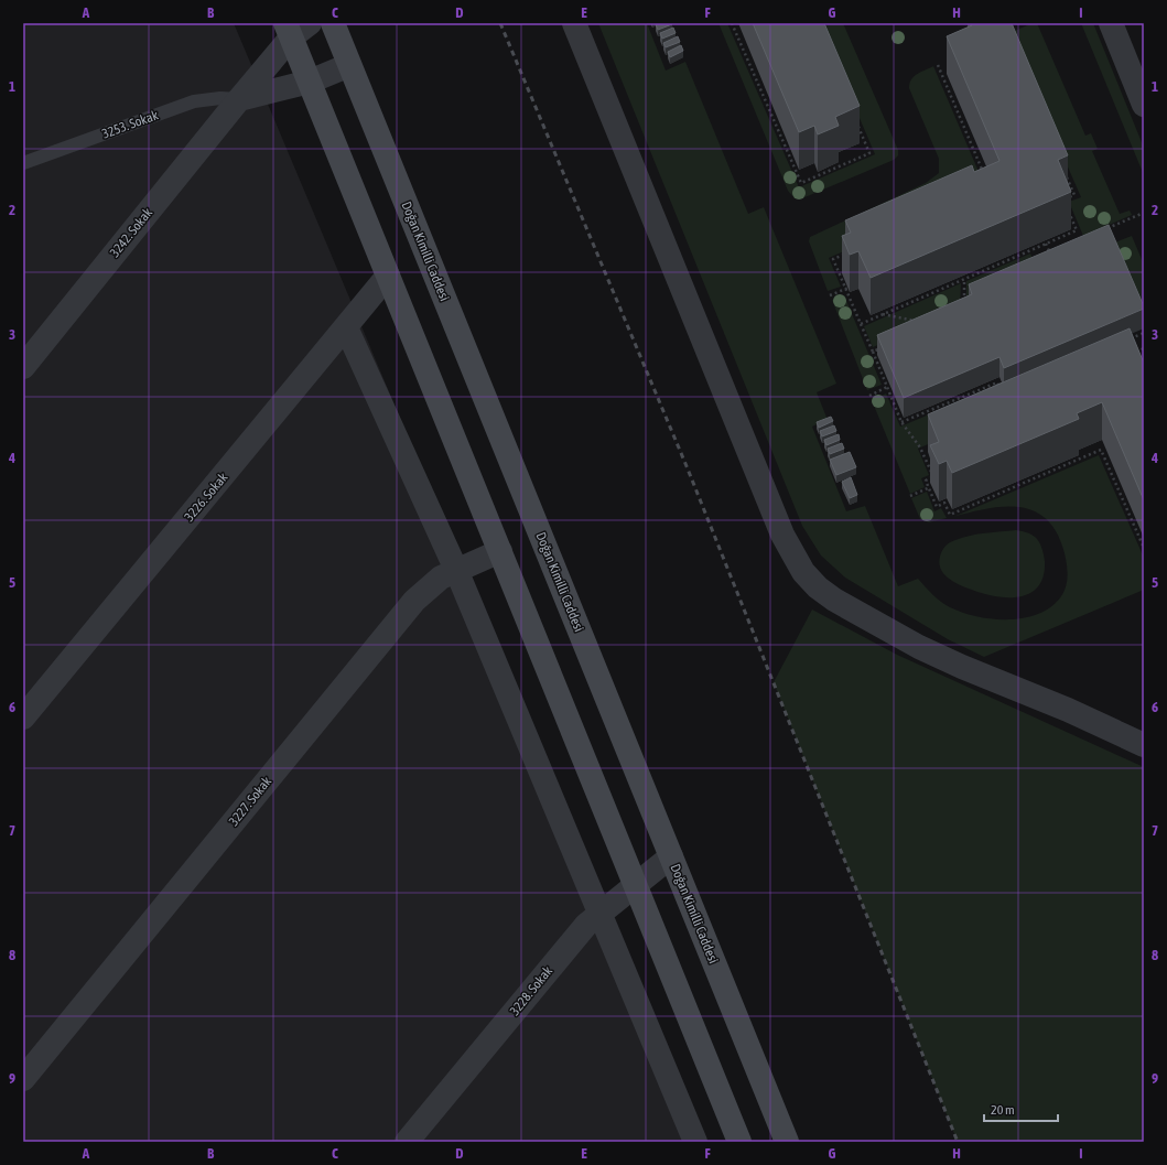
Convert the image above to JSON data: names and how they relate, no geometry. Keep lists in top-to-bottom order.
{
  "streets": {
    "main road": ["Doğan Kimilli Caddesi"],
    "street": [
      "3242. Sokak",
      "3226. Sokak",
      "3227. Sokak",
      "3228. Sokak"
    ],
    "lane": ["3253. Sokak"]
  },
  "crossings": [
    ["3253. Sokak", "3242. Sokak"],
    ["Doğan Kimilli Caddesi", "3228. Sokak"]
  ],
  "scale_bar": "20 m",
  "grid": {
    "columns": [
      "A",
      "B",
      "C",
      "D",
      "E",
      "F",
      "G",
      "H",
      "I"
    ],
    "rows": [
      "1",
      "2",
      "3",
      "4",
      "5",
      "6",
      "7",
      "8",
      "9"
    ]
  }
}
